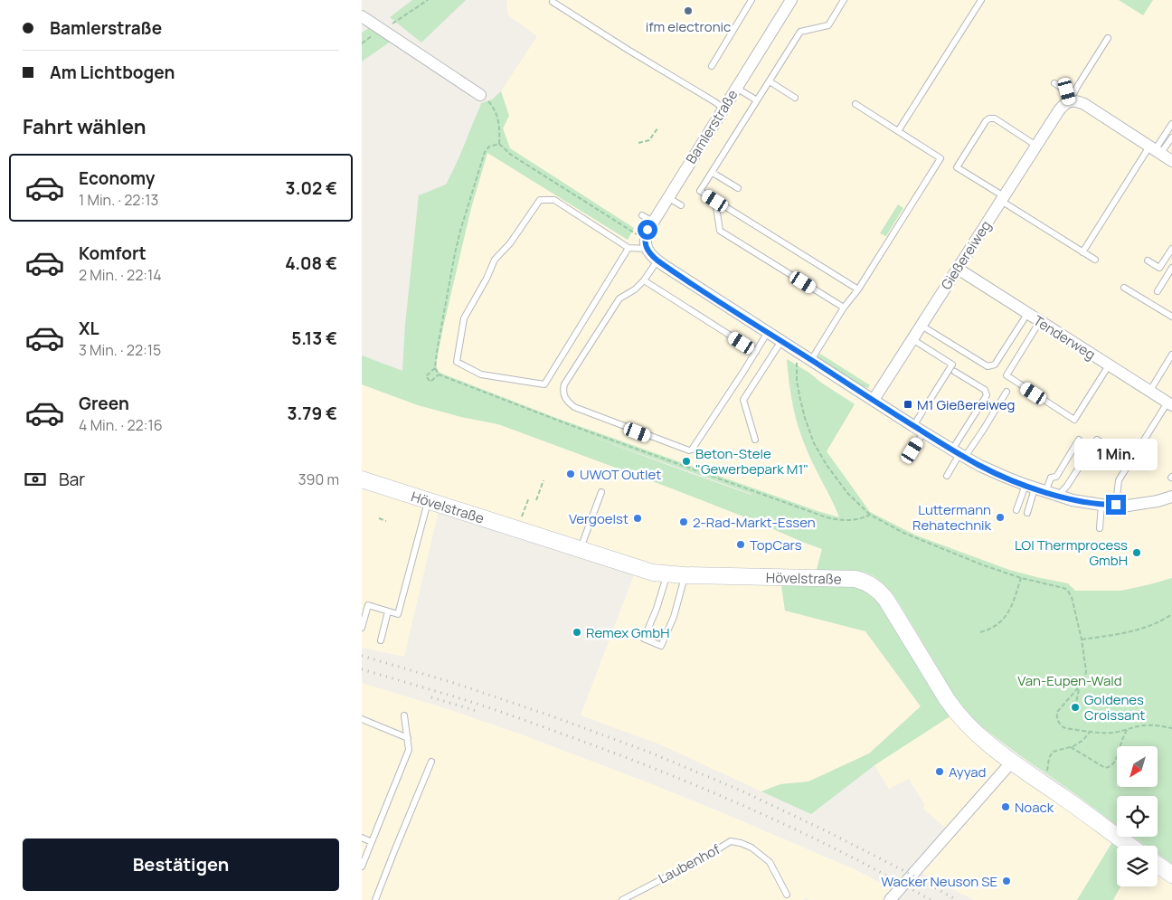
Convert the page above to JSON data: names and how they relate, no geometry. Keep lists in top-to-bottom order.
{
  "streets": {
    "main road": ["Hövelstraße"],
    "street": ["Bamlerstraße", "Gießereiweg", "Tenderweg"],
    "lane": ["Laubenhof"]
  },
  "crossings": [
    ["Gießereiweg", "Tenderweg"]
  ],
  "parks": ["Van-Eupen-Wald"],
  "places": {
    "other": [
      "ifm electronic",
      "Beton-Stele \"Gewerbepark M1\"",
      "UWOT Outlet",
      "Luttermann Rehatechnik",
      "Vergoelst",
      "2-Rad-Markt-Essen",
      "TopCars",
      "LOI Thermprocess GmbH",
      "Remex GmbH",
      "Goldenes Croissant",
      "Ayyad",
      "Noack",
      "Wacker Neuson SE"
    ],
    "transit": ["M1 Gießereiweg"]
  },
  "north": "bottom left",
  "page": {
    "banner": ["Bamlerstraße", "Am Lichtbogen"],
    "heading": "Fahrt wählen",
    "list": [
      {
        "name": "Economy",
        "note": "1 Min. · 22:13",
        "value": "3.02 €"
      },
      {
        "name": "Komfort",
        "note": "2 Min. · 22:14",
        "value": "4.08 €"
      },
      {
        "name": "XL",
        "note": "3 Min. · 22:15",
        "value": "5.13 €"
      },
      {
        "name": "Green",
        "note": "4 Min. · 22:16",
        "value": "3.79 €"
      }
    ],
    "bubble": "1 Min.",
    "pay": ["Bar", "390 m"],
    "buttons": "Bestätigen"
  }
}
